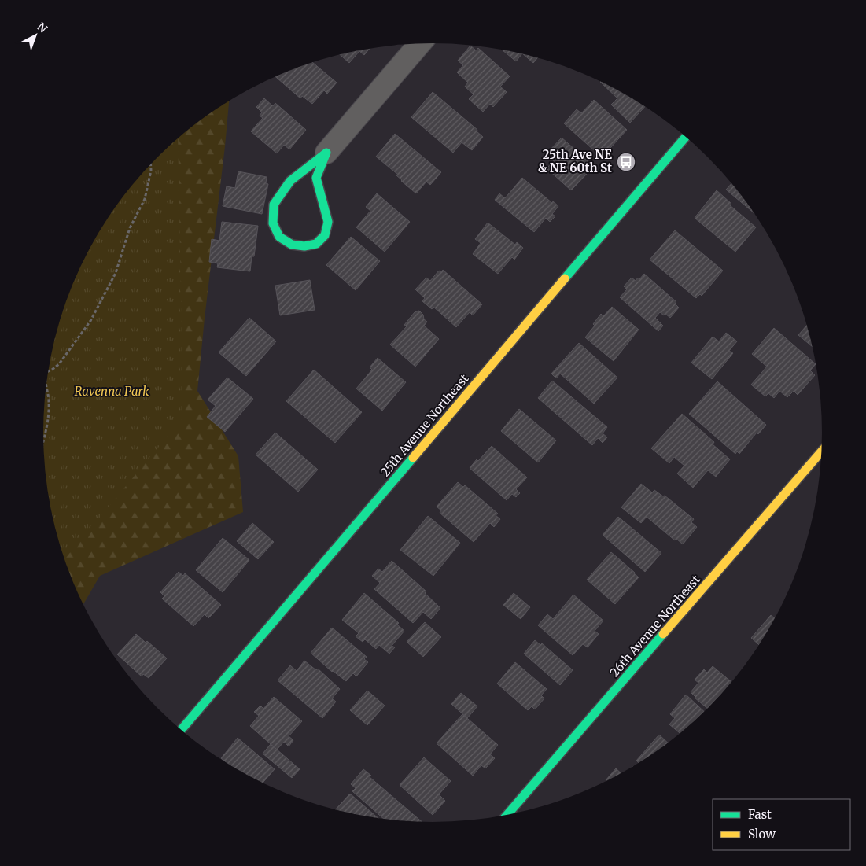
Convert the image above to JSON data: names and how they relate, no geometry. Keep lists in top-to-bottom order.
{
  "streets": {
    "main road": ["25th Avenue Northeast", "26th Avenue Northeast"]
  },
  "parks": ["Ravenna Park"],
  "places": {
    "bus stop": ["25th Ave NE & NE 60th St"]
  },
  "legend": ["Fast", "Slow"],
  "north": "top right"
}
